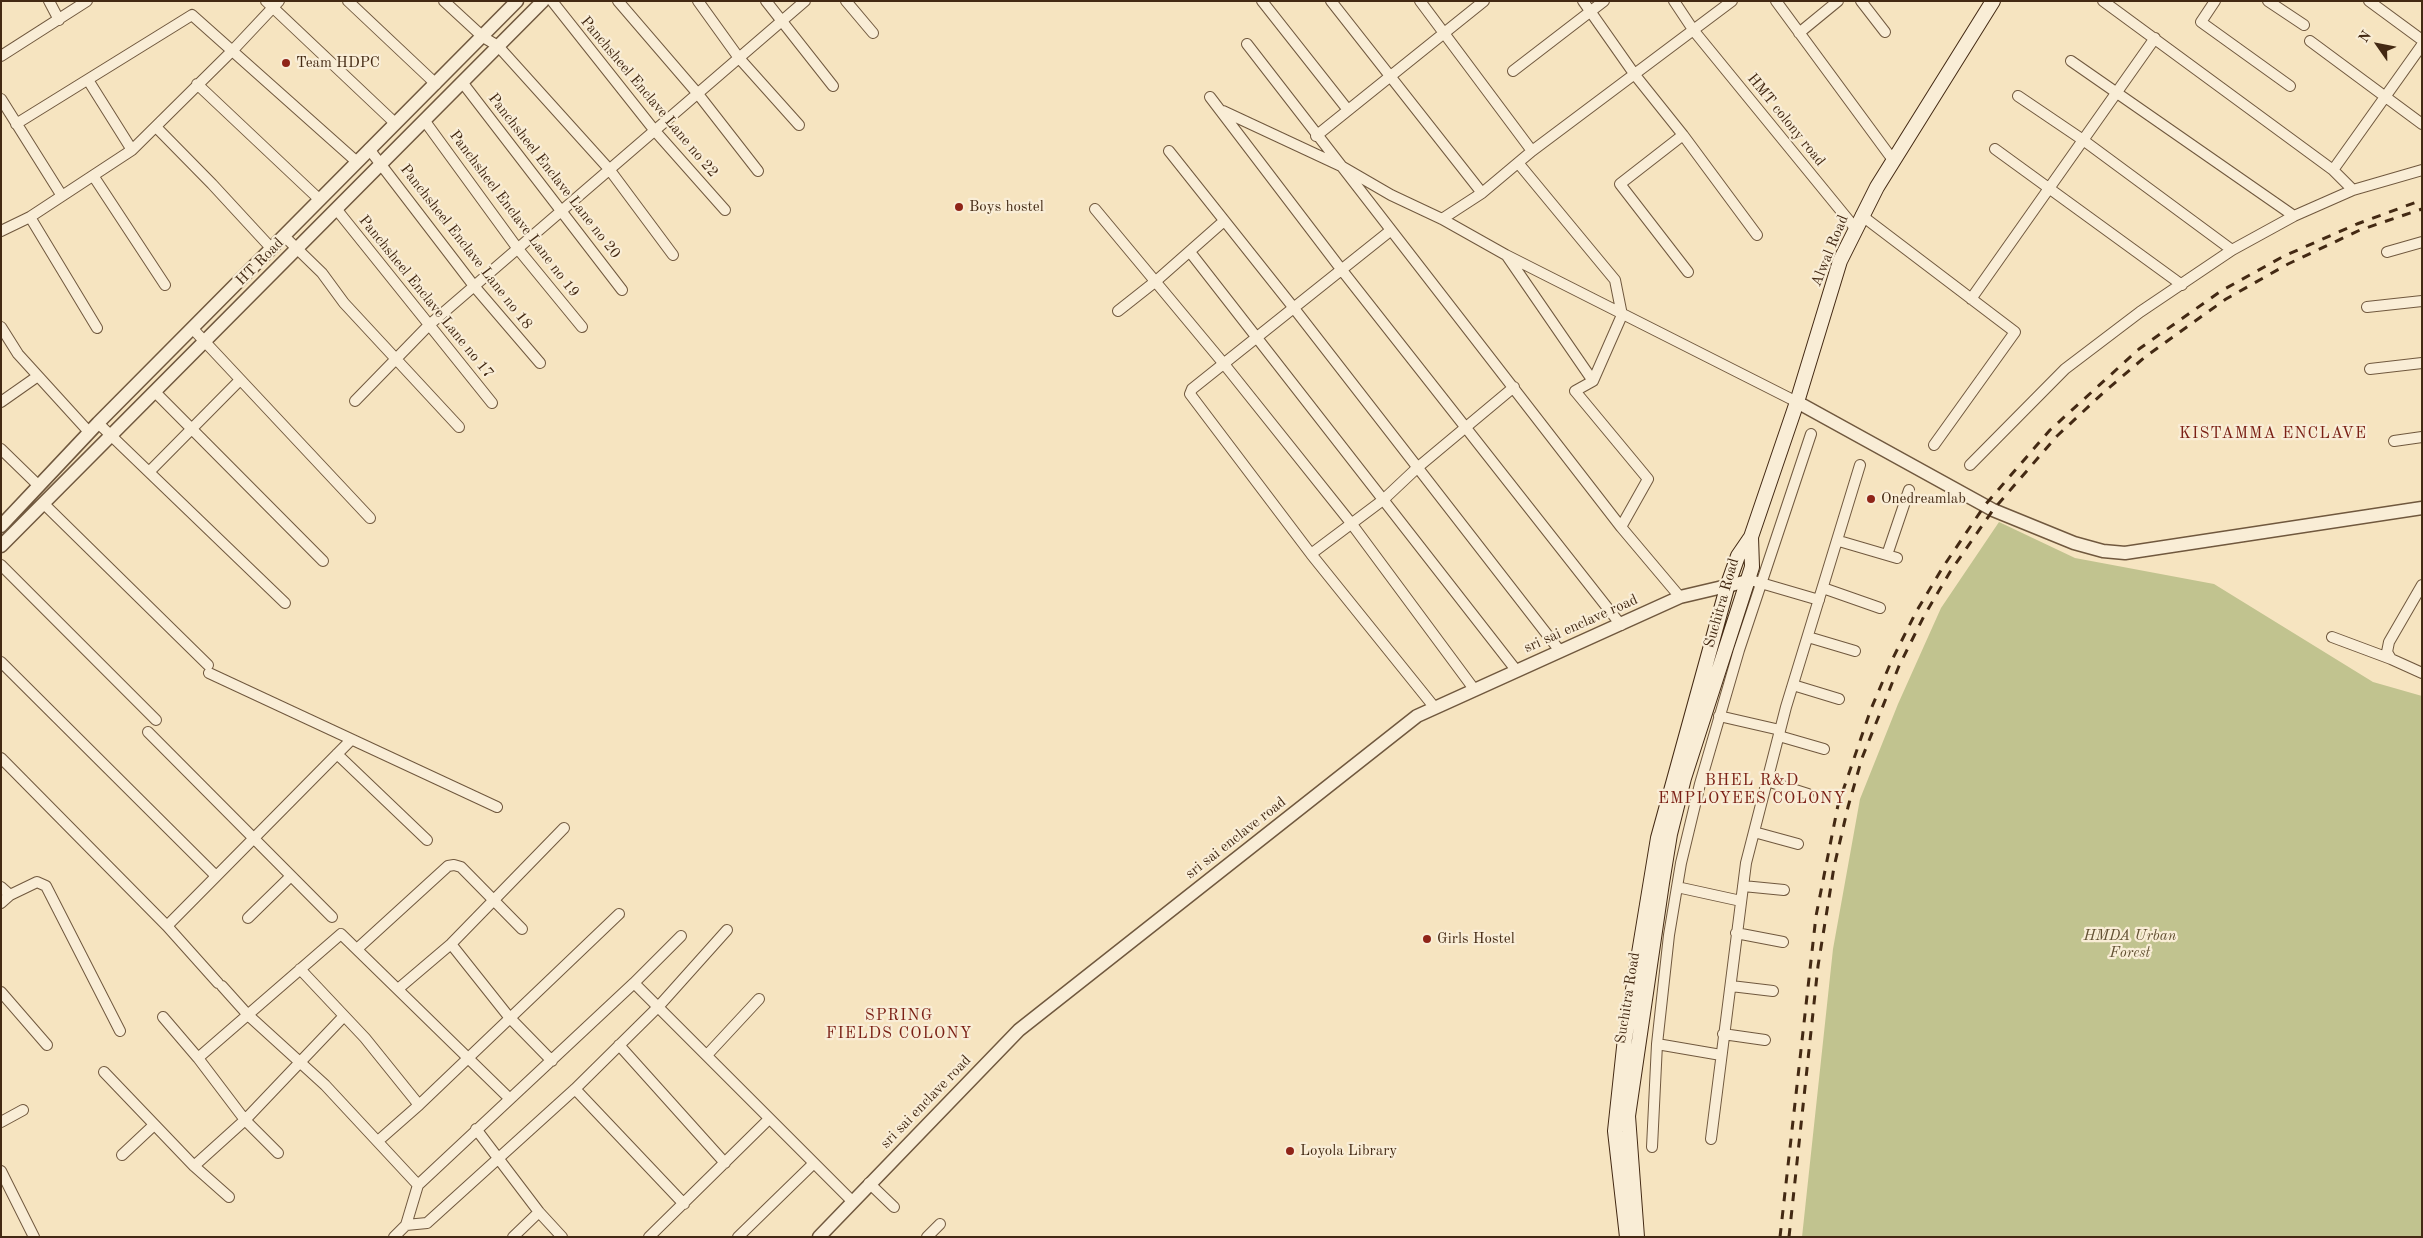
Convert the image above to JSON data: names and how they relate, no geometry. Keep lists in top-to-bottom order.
{
  "streets": {
    "main road": ["Alwal Road", "Suchitra Road"],
    "street": [
      "Panchsheel Enclave Lane no 22",
      "HMT colony road",
      "Panchsheel Enclave Lane no 20",
      "Panchsheel Enclave Lane no 19",
      "Panchsheel Enclave Lane no 18",
      "HT Road",
      "Panchsheel Enclave Lane no 17",
      "sri sai enclave road"
    ]
  },
  "crossings": [
    ["HMT colony road", "Alwal Road"],
    ["Panchsheel Enclave Lane no 20", "HT Road"],
    ["Panchsheel Enclave Lane no 19", "HT Road"],
    ["Panchsheel Enclave Lane no 18", "HT Road"],
    ["Alwal Road", "Suchitra Road"],
    ["HT Road", "Panchsheel Enclave Lane no 17"],
    ["Suchitra Road", "sri sai enclave road"]
  ],
  "districts": ["KISTAMMA ENCLAVE", "BHEL R&D EMPLOYEES COLONY", "SPRING FIELDS COLONY"],
  "parks": ["HMDA Urban Forest"],
  "places": [
    "Team HDPC",
    "Boys hostel",
    "Onedreamlab",
    "Girls Hostel",
    "Loyola Library"
  ],
  "north": "top left"
}
